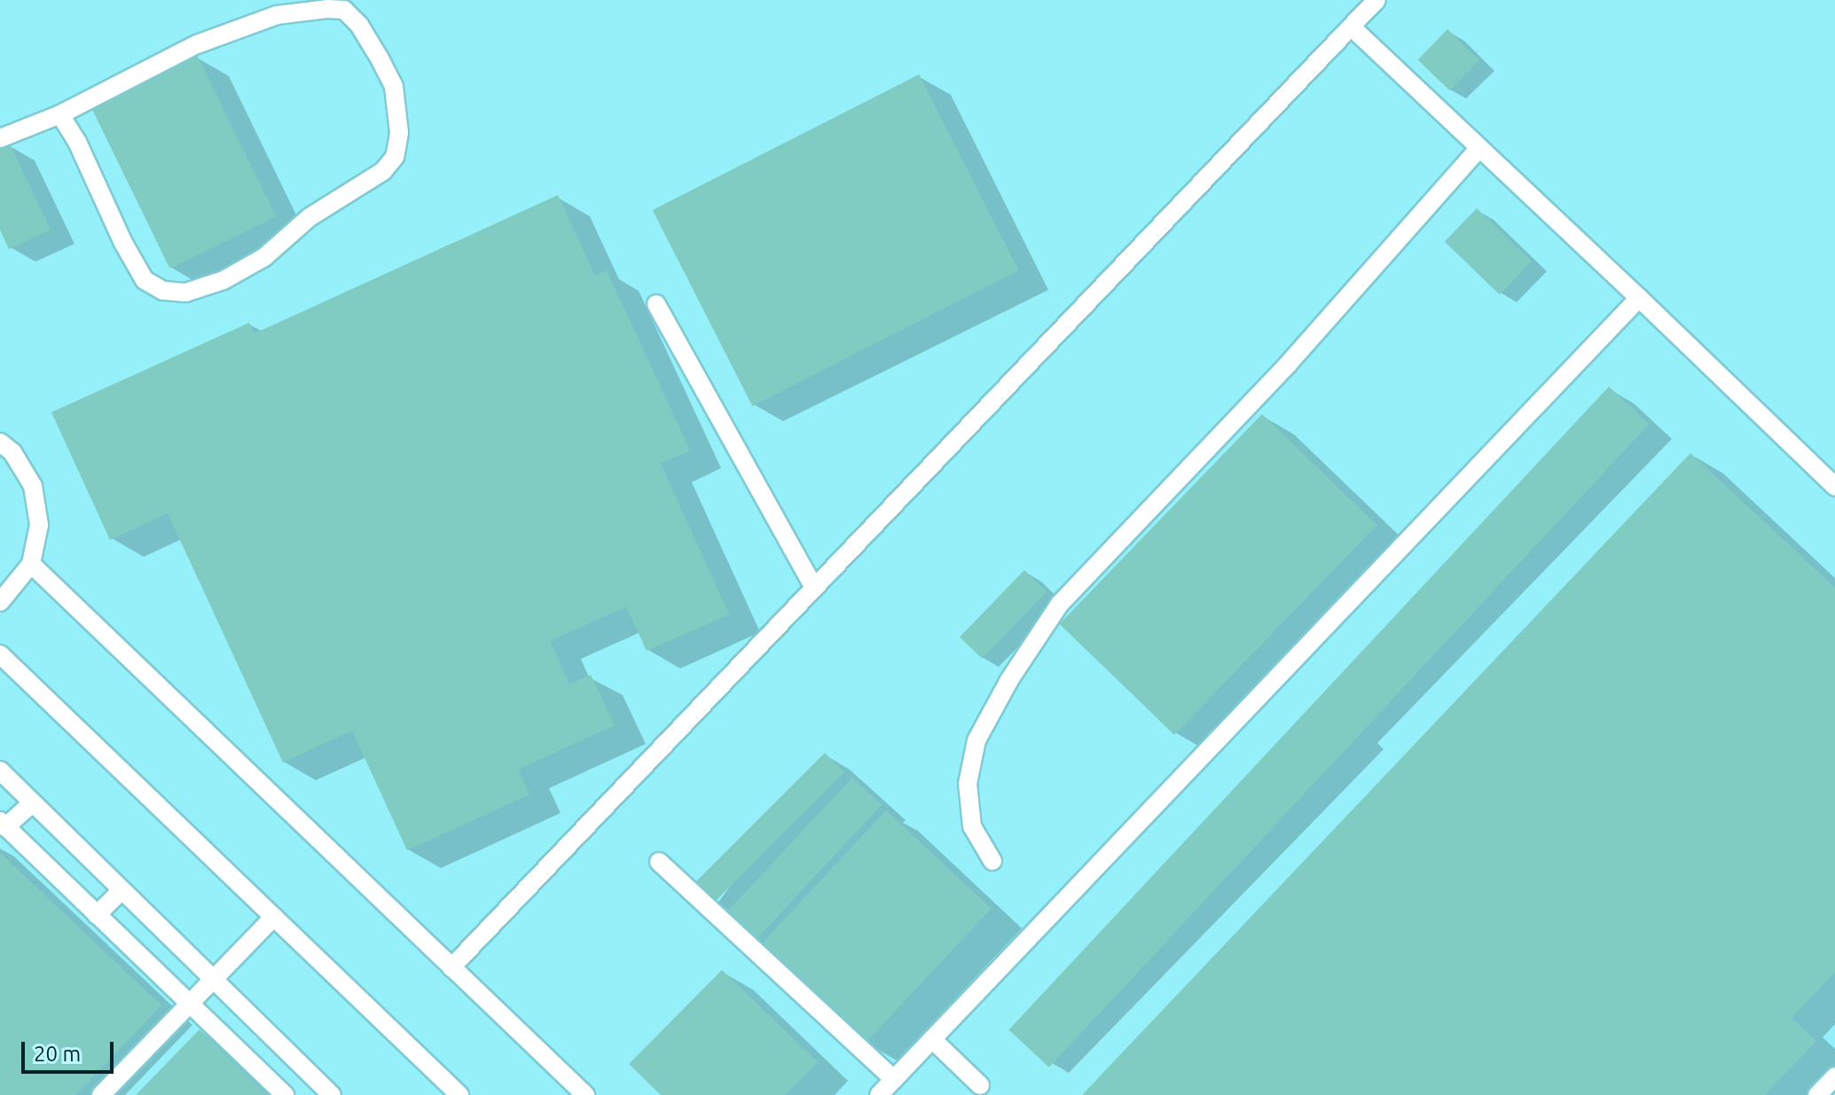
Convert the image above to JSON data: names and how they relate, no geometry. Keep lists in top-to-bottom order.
{
  "scale_bar": "20 m"
}
